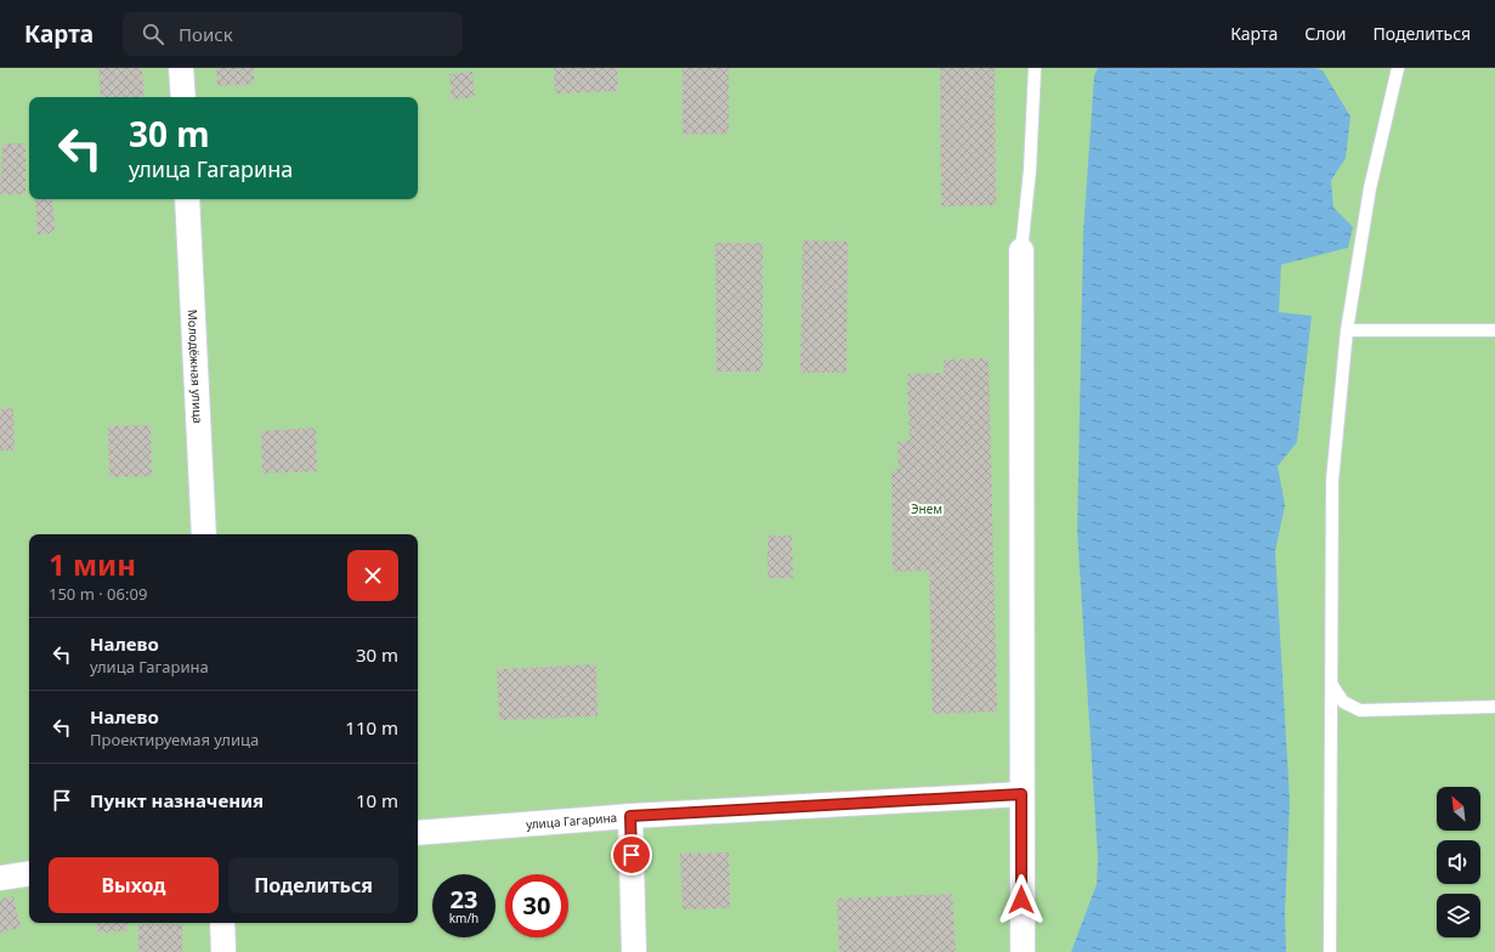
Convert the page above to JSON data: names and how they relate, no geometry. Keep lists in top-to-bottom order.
{
  "streets": {
    "street": ["Молодёжная улица", "улица Гагарина"]
  },
  "parks": ["Энем"],
  "north": "top left",
  "page": {
    "header": "Карта",
    "search": "Поиск",
    "nav": ["Карта", "Слои", "Поделиться"],
    "turn": ["30 m", "улица Гагарина"],
    "heading": ["1 мин", "150 m · 06:09"],
    "list": [
      {
        "name": "Налево",
        "note": "улица Гагарина",
        "value": "30 m"
      },
      {
        "name": "Налево",
        "note": "Проектируемая улица",
        "value": "110 m"
      },
      {
        "name": "Пункт назначения",
        "value": "10 m"
      }
    ],
    "buttons": ["Выход", "Поделиться"],
    "speed": "23 km/h",
    "limit": "30"
  }
}
